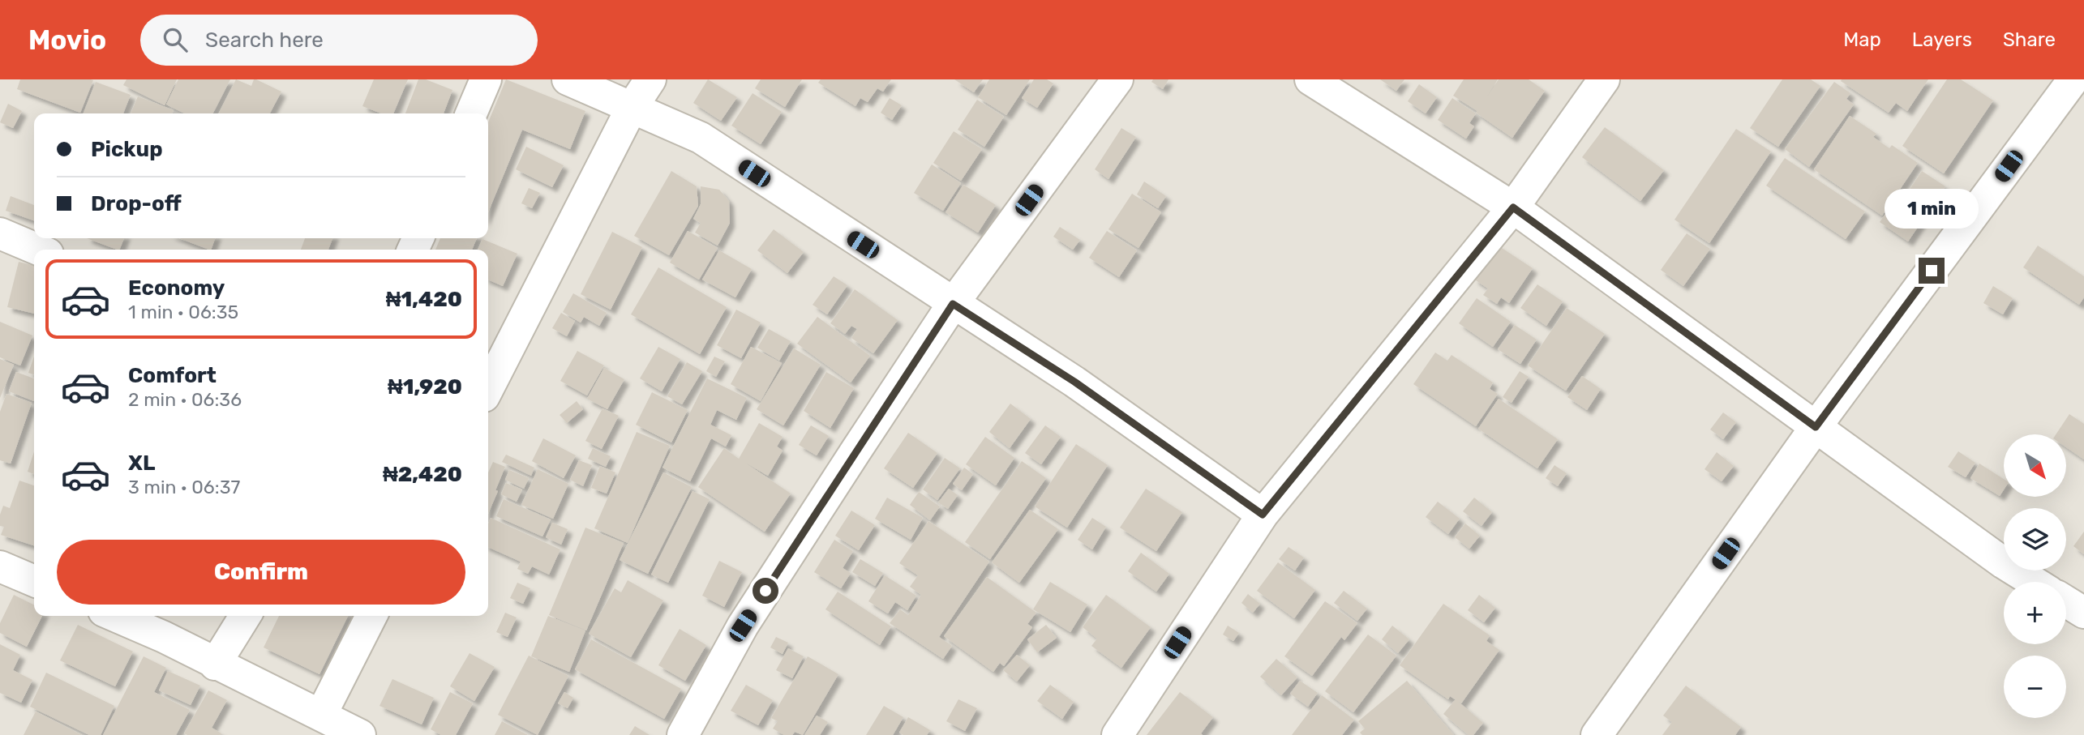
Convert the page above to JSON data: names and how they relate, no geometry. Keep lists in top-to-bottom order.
{
  "north": "bottom right",
  "page": {
    "header": "Movio",
    "search": "Search here",
    "nav": ["Map", "Layers", "Share"],
    "banner": ["Pickup", "Drop-off"],
    "bubble": "1 min",
    "list": [
      {
        "name": "Economy",
        "note": "1 min · 06:35",
        "value": "₦1,420"
      },
      {
        "name": "Comfort",
        "note": "2 min · 06:36",
        "value": "₦1,920"
      },
      {
        "name": "XL",
        "note": "3 min · 06:37",
        "value": "₦2,420"
      }
    ],
    "map_buttons": ["+", "−"],
    "buttons": "Confirm"
  }
}
